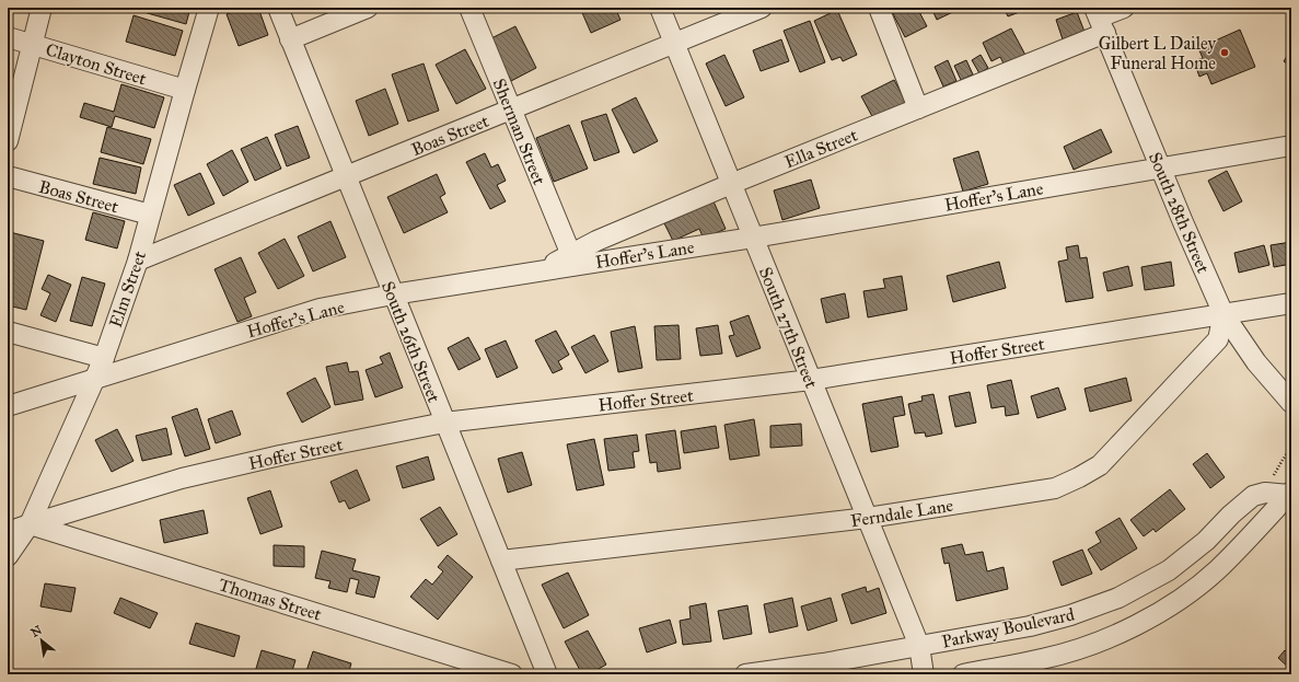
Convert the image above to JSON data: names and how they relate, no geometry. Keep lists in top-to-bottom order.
{
  "streets": {
    "street": [
      "Clayton Street",
      "Sherman Street",
      "Boas Street",
      "Ella Street",
      "Hoffer's Lane",
      "South 28th Street",
      "Elm Street",
      "South 27th Street",
      "South 26th Street",
      "Hoffer Street",
      "Ferndale Lane",
      "Thomas Street",
      "Parkway Boulevard"
    ]
  },
  "crossings": [
    ["Clayton Street", "Elm Street"],
    ["Sherman Street", "Boas Street"],
    ["Sherman Street", "Ella Street"],
    ["Boas Street", "Elm Street"],
    ["Boas Street", "South 27th Street"],
    ["Boas Street", "South 26th Street"],
    ["Ella Street", "Hoffer's Lane"],
    ["Ella Street", "South 28th Street"],
    ["Ella Street", "South 27th Street"],
    ["Hoffer's Lane", "South 28th Street"],
    ["Hoffer's Lane", "Elm Street"],
    ["Hoffer's Lane", "South 27th Street"],
    ["Hoffer's Lane", "South 26th Street"],
    ["South 28th Street", "Hoffer Street"],
    ["South 28th Street", "Ferndale Lane"],
    ["Elm Street", "Hoffer Street"],
    ["Elm Street", "Thomas Street"],
    ["South 27th Street", "Hoffer Street"],
    ["South 27th Street", "Ferndale Lane"],
    ["South 27th Street", "Parkway Boulevard"],
    ["South 26th Street", "Hoffer Street"],
    ["South 26th Street", "Ferndale Lane"],
    ["Hoffer Street", "Ferndale Lane"],
    ["Hoffer Street", "Thomas Street"]
  ],
  "places": ["Gilbert L Dailey Funeral Home"],
  "north": "top left"
}
